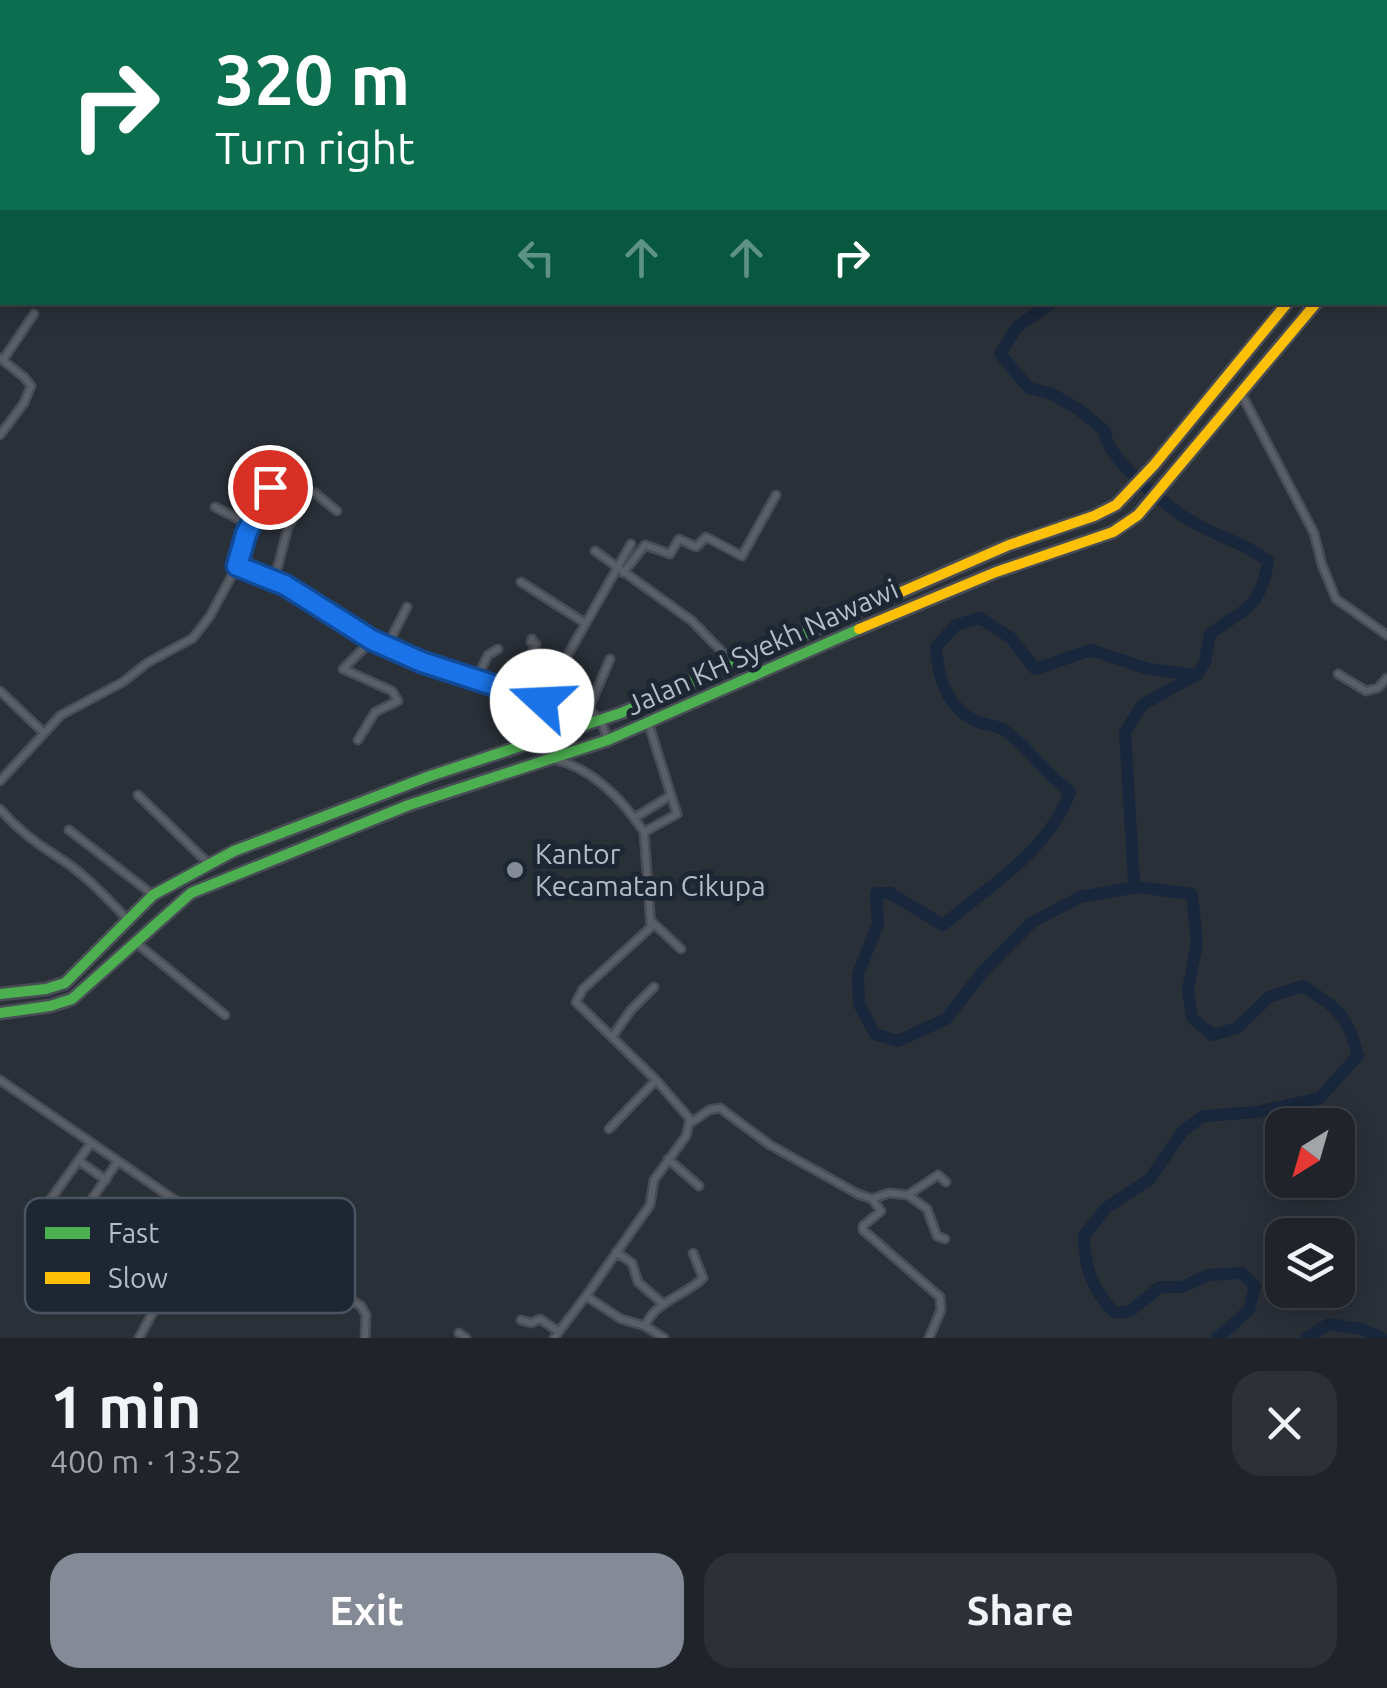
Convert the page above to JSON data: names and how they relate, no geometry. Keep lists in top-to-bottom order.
{
  "streets": {
    "main road": ["Jalan KH Syekh Nawawi"]
  },
  "places": ["Kantor Kecamatan Cikupa"],
  "legend": ["Fast", "Slow"],
  "north": "bottom left",
  "page": {
    "turn": ["320 m", "Turn right"],
    "heading": ["1 min", "400 m · 13:52"],
    "buttons": ["Exit", "Share"]
  }
}
